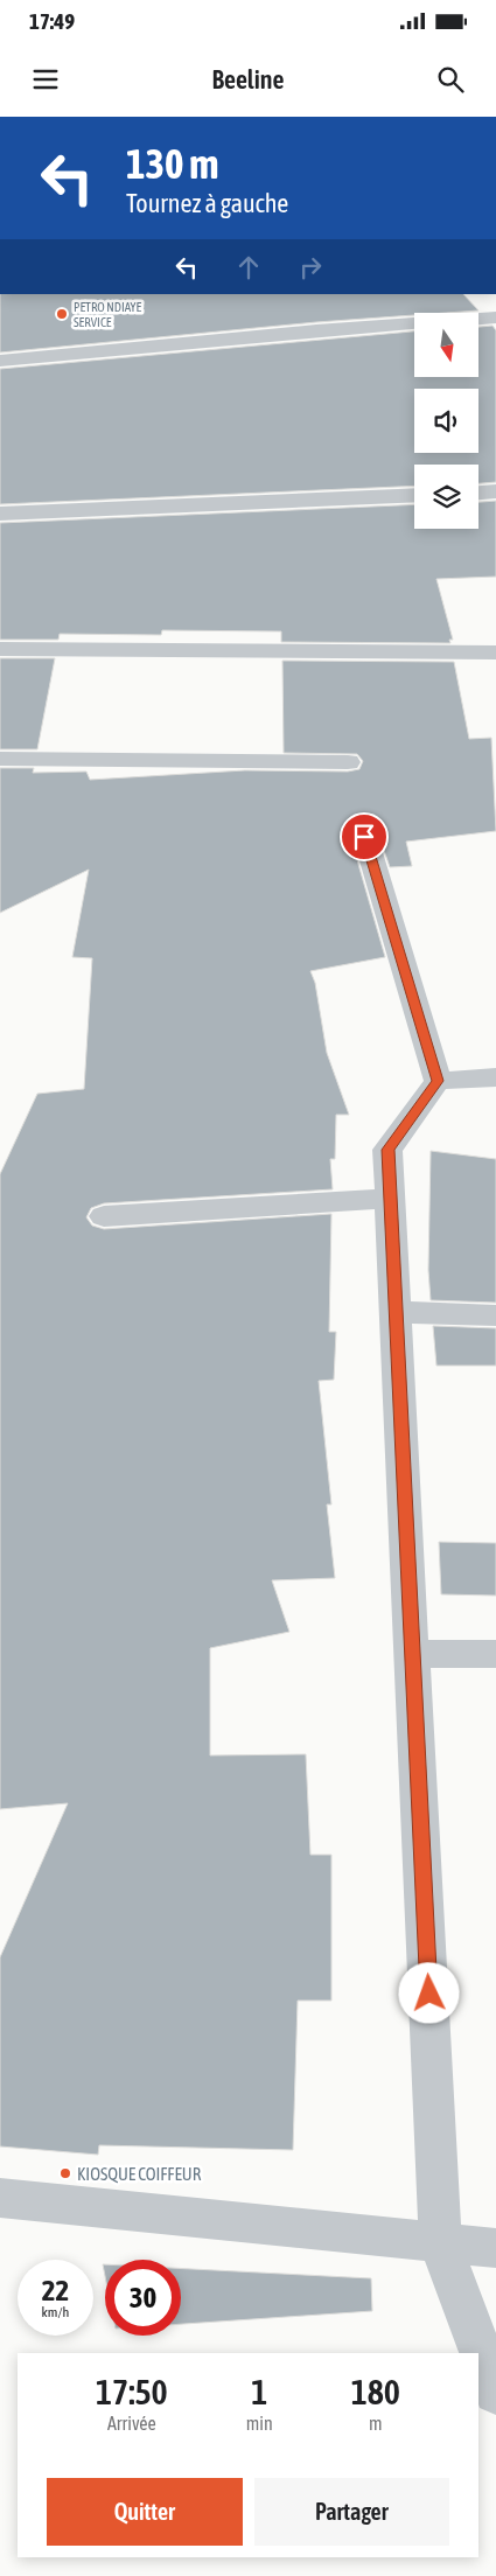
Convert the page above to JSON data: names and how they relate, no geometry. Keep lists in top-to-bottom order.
{
  "places": ["PETRO NDIAYE SERVICE", "KIOSQUE COIFFEUR"],
  "north": "bottom",
  "page": {
    "status": "17:49",
    "header": "Beeline",
    "turn": ["130 m", "Tournez à gauche"],
    "speed": "22 km/h",
    "limit": "30",
    "eta": [
      "17:50",
      "Arrivée",
      "1",
      "min",
      "180",
      "m"
    ],
    "buttons": ["Quitter", "Partager"]
  }
}
